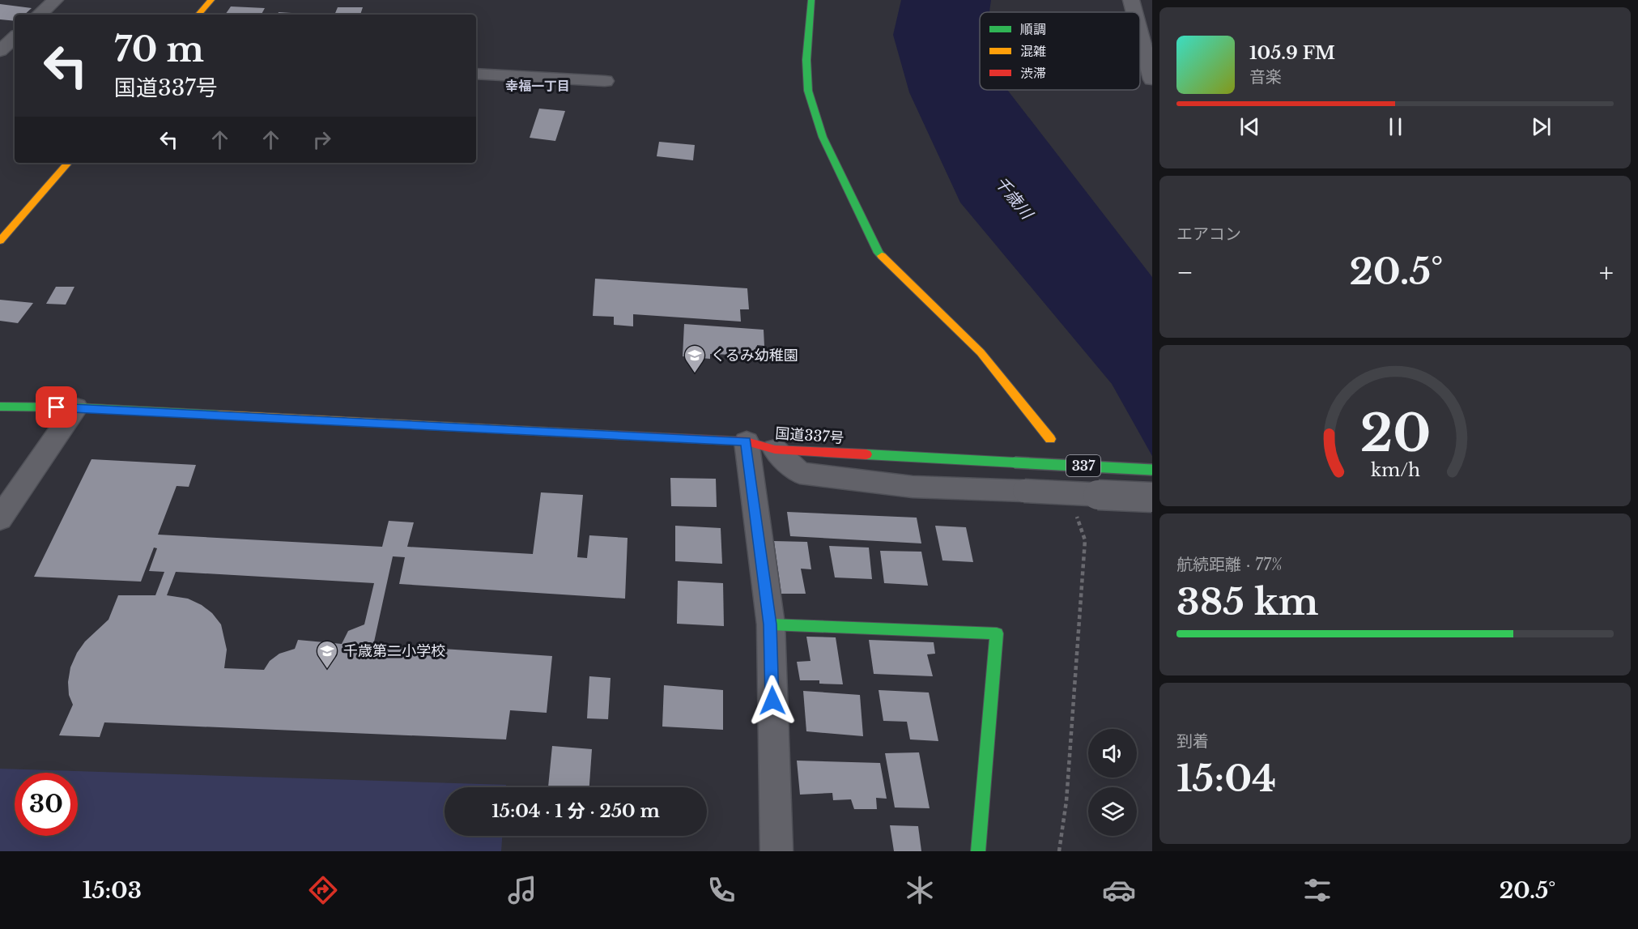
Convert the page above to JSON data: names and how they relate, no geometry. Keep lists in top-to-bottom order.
{
  "streets": {
    "main road": ["国道337号", "337"]
  },
  "districts": ["幸福一丁目"],
  "water": ["千歳川"],
  "places": {
    "school or university": ["くるみ幼稚園", "千歳第二小学校"]
  },
  "legend": ["順調", "混雑", "渋滞"],
  "page": {
    "turn": ["70 m", "国道337号"],
    "song": ["105.9 FM", "音楽"],
    "tile": [
      "エアコン",
      ["航続距離 · 77%", "385 km"],
      ["到着", "15:04"]
    ],
    "heat": ["−", "20.5°", "+"],
    "limit": "30",
    "trip": "15:04 · 1 分 · 250 m",
    "tabs": ["15:03", "20.5°"],
    "gauge": ["20", "km/h"]
  }
}
